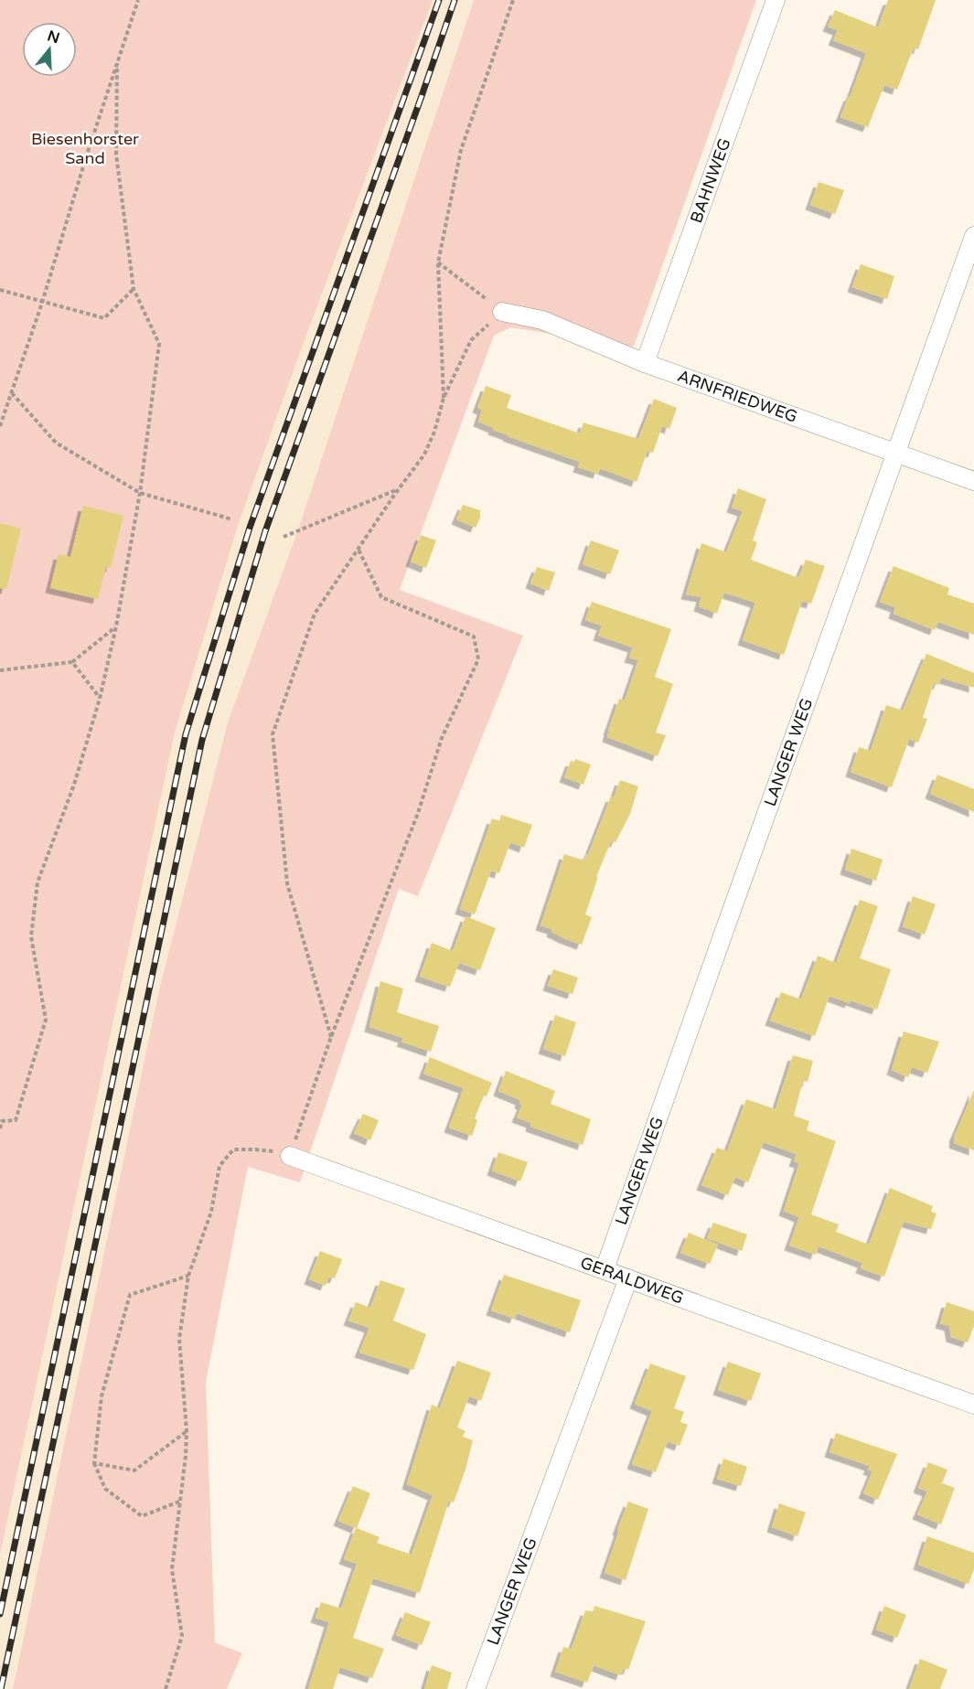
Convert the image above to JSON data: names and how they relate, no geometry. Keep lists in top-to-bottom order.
{
  "streets": {
    "street": [
      "BAHNWEG",
      "ARNFRIEDWEG",
      "LANGER WEG",
      "GERALDWEG"
    ]
  },
  "crossings": [
    ["BAHNWEG", "ARNFRIEDWEG"],
    ["ARNFRIEDWEG", "LANGER WEG"],
    ["LANGER WEG", "GERALDWEG"]
  ],
  "parks": ["Biesenhorster Sand"],
  "north": "top"
}
